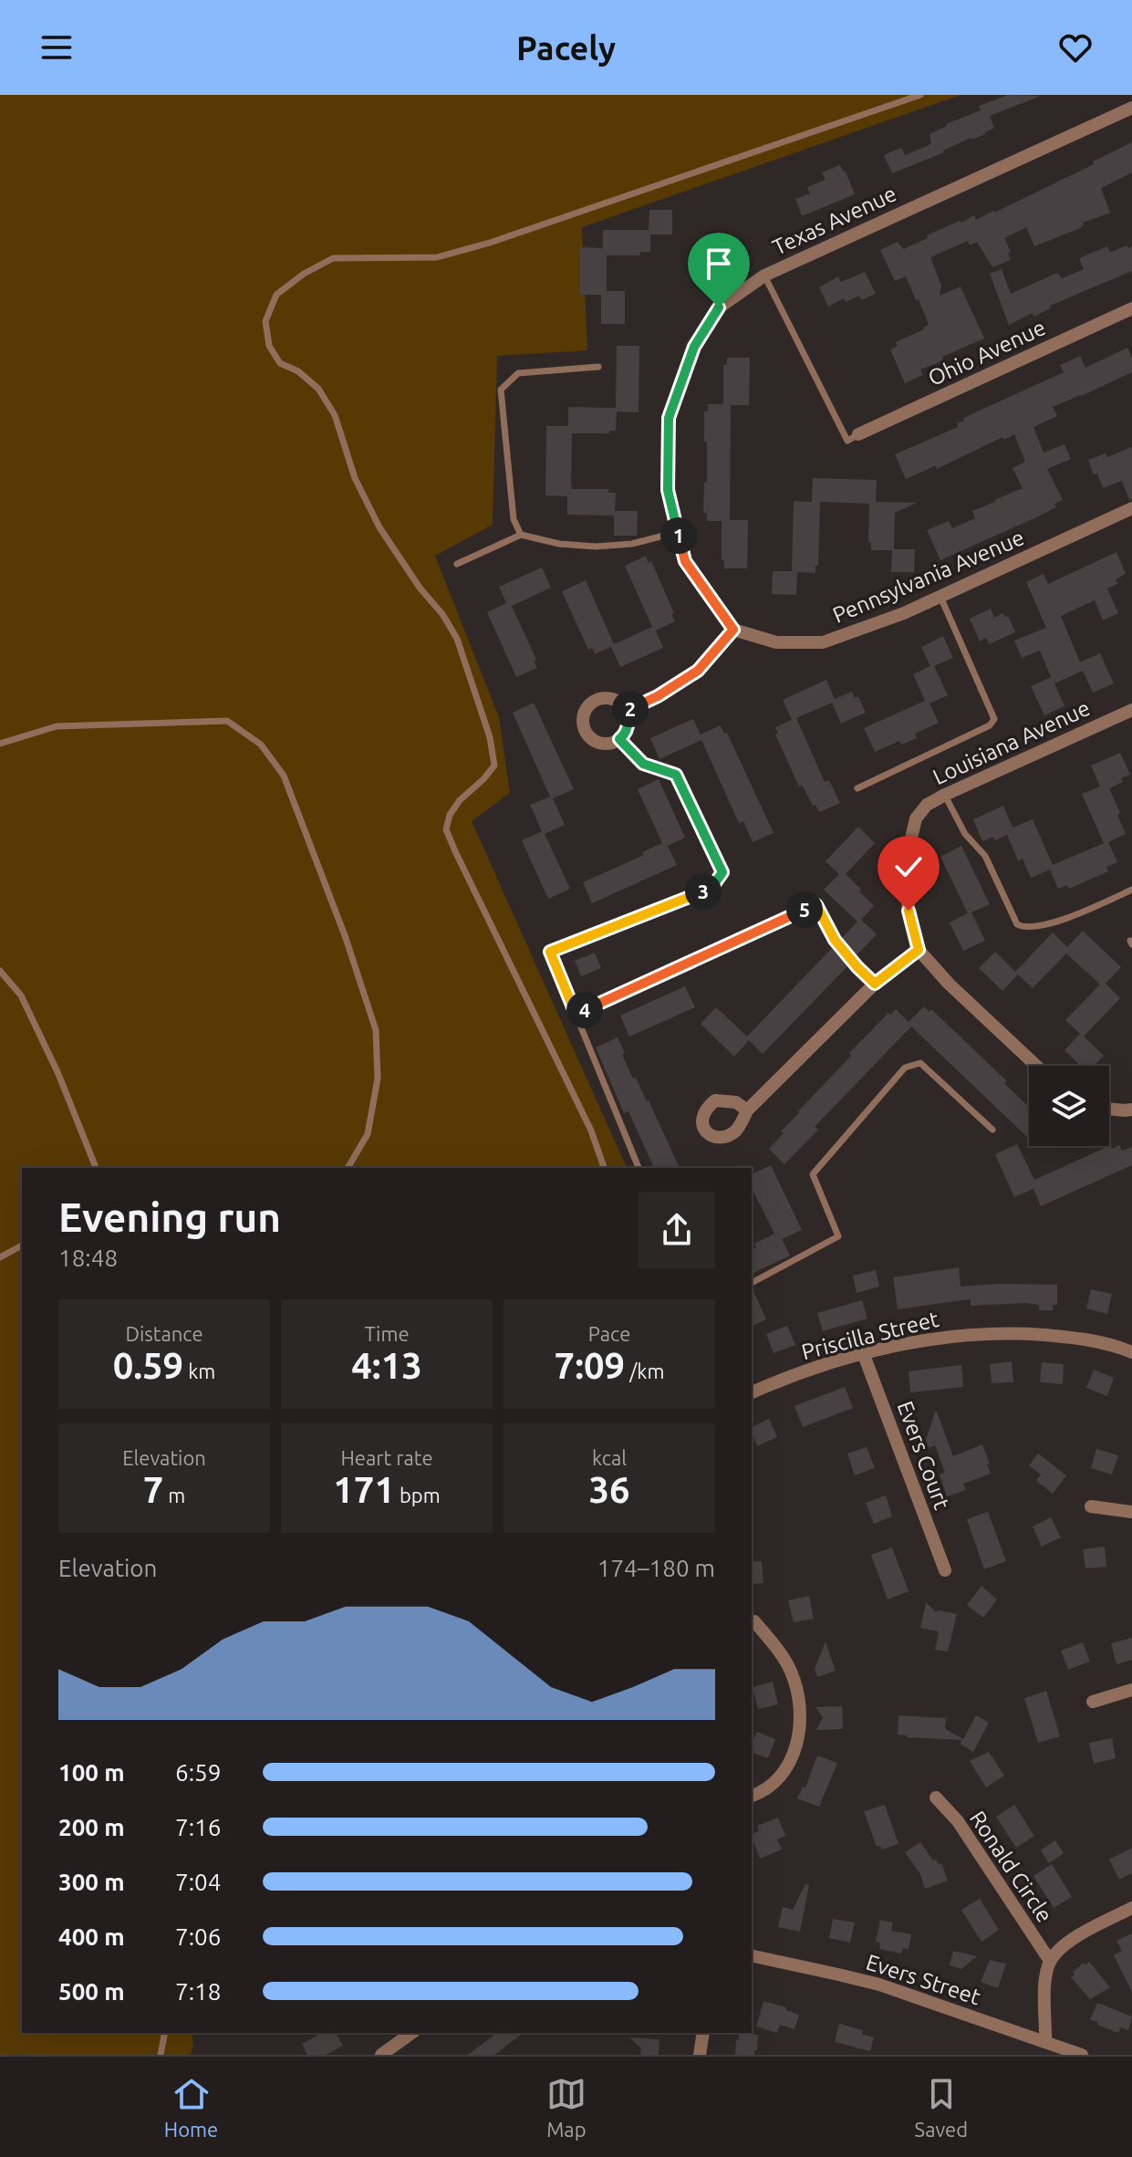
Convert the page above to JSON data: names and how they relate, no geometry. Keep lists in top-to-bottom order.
{
  "streets": {
    "street": [
      "Texas Avenue",
      "Ohio Avenue",
      "Pennsylvania Avenue",
      "Louisiana Avenue",
      "Priscilla Street",
      "Evers Court",
      "Ronald Circle",
      "Evers Street"
    ]
  },
  "crossings": [
    ["Texas Avenue", "Pennsylvania Avenue"],
    ["Priscilla Street", "Evers Court"]
  ],
  "page": {
    "header": "Pacely",
    "pins": [
      "1",
      "2",
      "3",
      "5",
      "4"
    ],
    "heading": ["Evening run", "18:48"],
    "stats": [
      ["Distance", "0.59 km"],
      ["Time", "4:13"],
      ["Pace", "7:09 /km"],
      ["Elevation", "7 m"],
      ["Heart rate", "171 bpm"],
      ["kcal", "36"]
    ],
    "chart": ["Elevation", "174–180 m"],
    "list": [
      {
        "name": "100 m",
        "note": "6:59"
      },
      {
        "name": "200 m",
        "note": "7:16"
      },
      {
        "name": "300 m",
        "note": "7:04"
      },
      {
        "name": "400 m",
        "note": "7:06"
      },
      {
        "name": "500 m",
        "note": "7:18"
      }
    ],
    "tabs": ["Home", "Map", "Saved"]
  }
}
